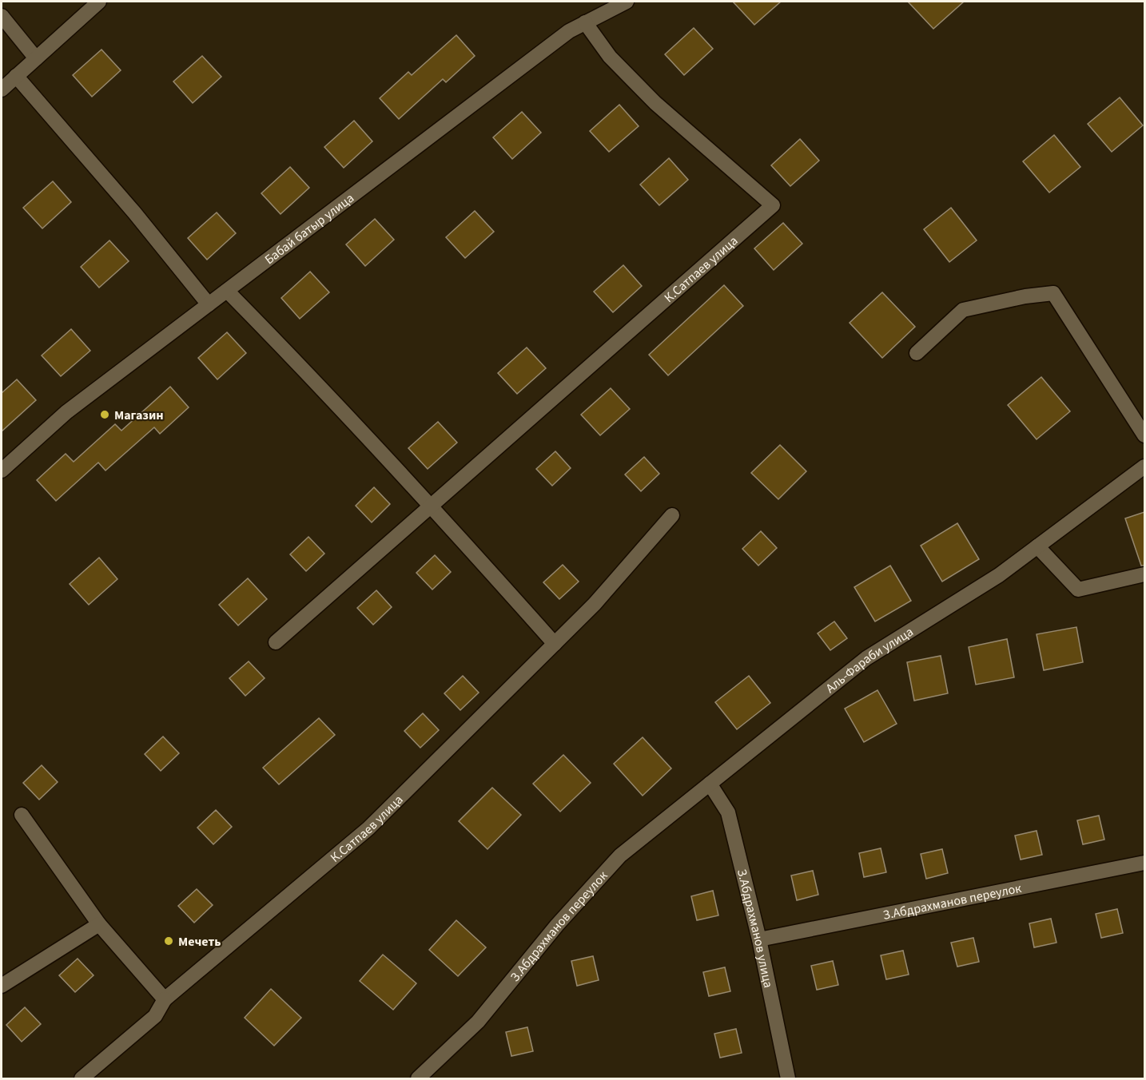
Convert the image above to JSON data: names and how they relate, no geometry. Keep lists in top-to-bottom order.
{
  "streets": {
    "street": [
      "Бабай батыр улица",
      "К.Сатпаев улица",
      "Аль-Фараби улица",
      "З.Абдрахманов переулок",
      "З.Абдрахманов улица"
    ]
  },
  "crossings": [
    ["Бабай батыр улица", "К.Сатпаев улица"],
    ["Аль-Фараби улица", "З.Абдрахманов переулок"],
    ["Аль-Фараби улица", "З.Абдрахманов улица"],
    ["З.Абдрахманов переулок", "З.Абдрахманов улица"]
  ],
  "places": ["Магазин", "Мечеть"]
}
